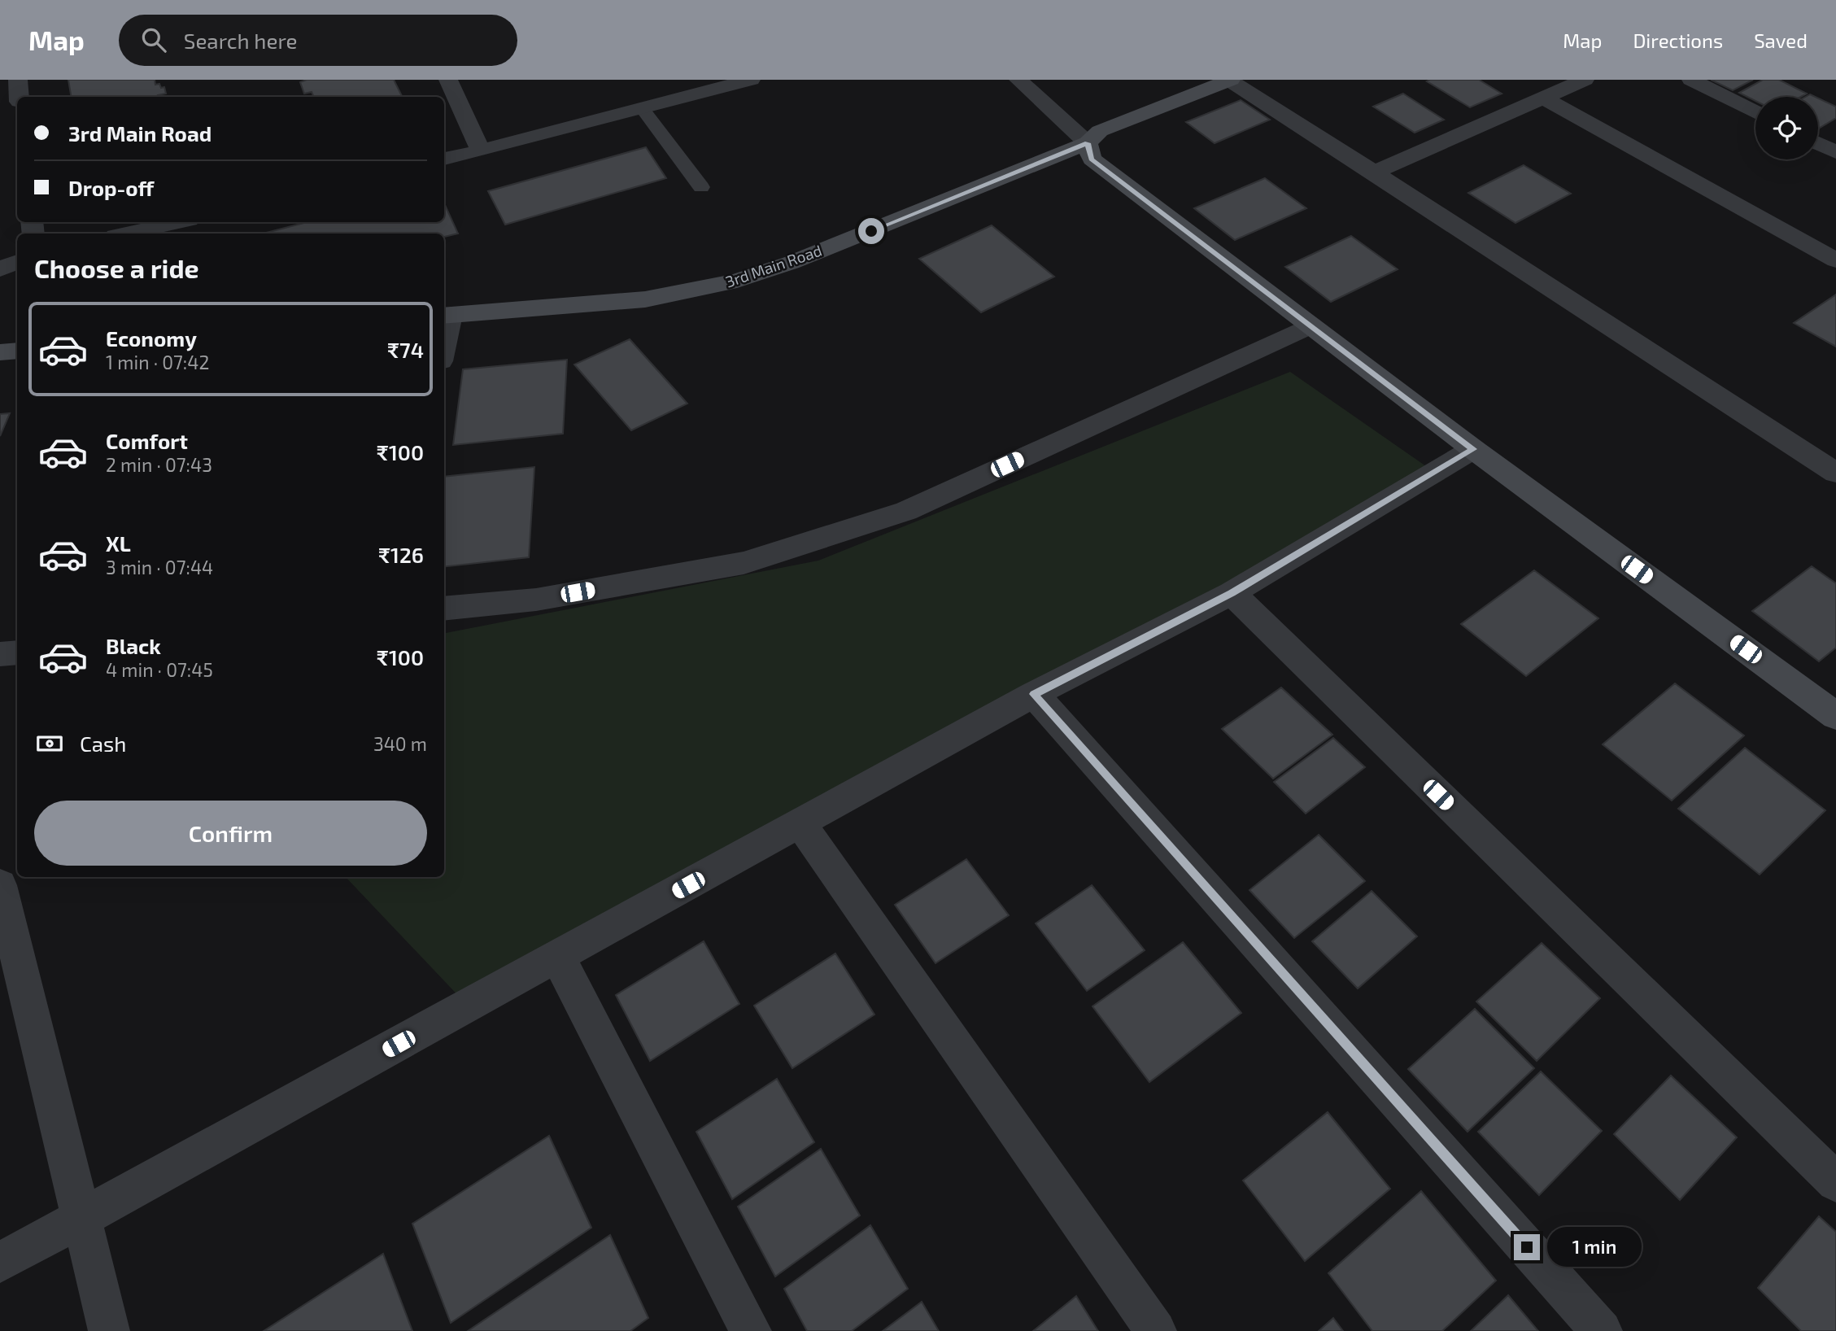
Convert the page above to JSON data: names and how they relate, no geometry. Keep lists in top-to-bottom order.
{
  "streets": {
    "street": ["3rd Main Road"]
  },
  "page": {
    "header": "Map",
    "search": "Search here",
    "nav": ["Map", "Directions", "Saved"],
    "banner": ["3rd Main Road", "Drop-off"],
    "heading": "Choose a ride",
    "list": [
      {
        "name": "Economy",
        "note": "1 min · 07:42",
        "value": "₹74"
      },
      {
        "name": "Comfort",
        "note": "2 min · 07:43",
        "value": "₹100"
      },
      {
        "name": "XL",
        "note": "3 min · 07:44",
        "value": "₹126"
      },
      {
        "name": "Black",
        "note": "4 min · 07:45",
        "value": "₹100"
      }
    ],
    "pay": ["Cash", "340 m"],
    "buttons": "Confirm",
    "bubble": "1 min"
  }
}
